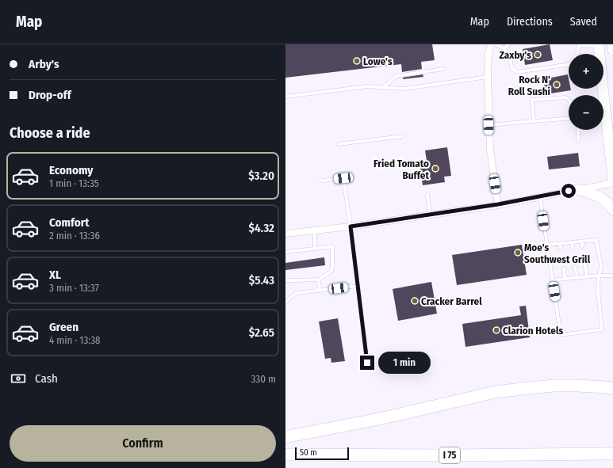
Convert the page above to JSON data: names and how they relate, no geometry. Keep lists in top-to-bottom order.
{
  "streets": {
    "highway": ["I 75"]
  },
  "places": [
    "Zaxby's",
    "Lowe's",
    "Rock N' Roll Sushi",
    "Fried Tomato Buffet",
    "Moe's Southwest Grill",
    "Cracker Barrel",
    "Clarion Hotels"
  ],
  "scale_bar": "50 m",
  "page": {
    "header": "Map",
    "nav": ["Map", "Directions", "Saved"],
    "banner": ["Arby's", "Drop-off"],
    "map_buttons": ["+", "−"],
    "heading": "Choose a ride",
    "list": [
      {
        "name": "Economy",
        "note": "1 min · 13:35",
        "value": "$3.20"
      },
      {
        "name": "Comfort",
        "note": "2 min · 13:36",
        "value": "$4.32"
      },
      {
        "name": "XL",
        "note": "3 min · 13:37",
        "value": "$5.43"
      },
      {
        "name": "Green",
        "note": "4 min · 13:38",
        "value": "$2.65"
      }
    ],
    "bubble": "1 min",
    "pay": ["Cash", "330 m"],
    "buttons": "Confirm",
    "scale": "50 m"
  }
}
